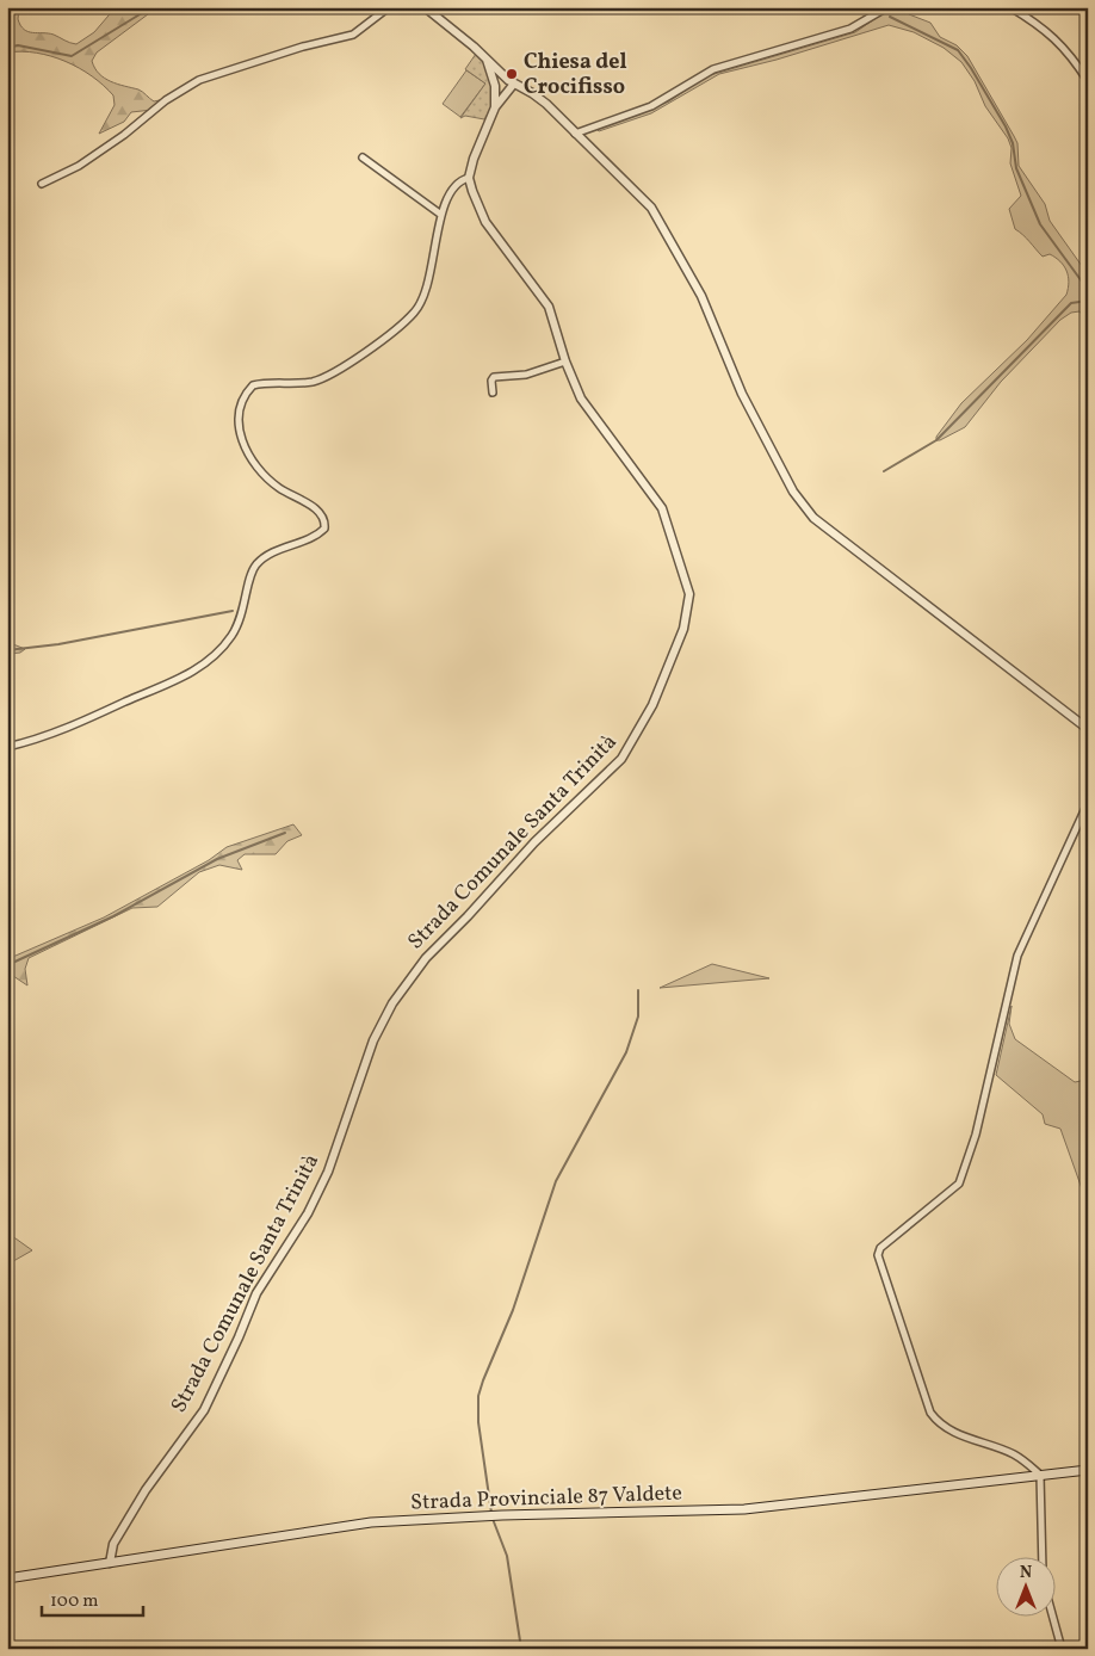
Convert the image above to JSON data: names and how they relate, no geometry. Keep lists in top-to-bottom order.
{
  "streets": {
    "main road": ["Strada Provinciale 87 Valdete"],
    "street": ["Strada Comunale Santa Trinità"]
  },
  "crossings": [
    ["Strada Comunale Santa Trinità", "Strada Provinciale 87 Valdete"]
  ],
  "places": ["Chiesa del Crocifisso"],
  "scale_bar": "100 m",
  "north": "top"
}
